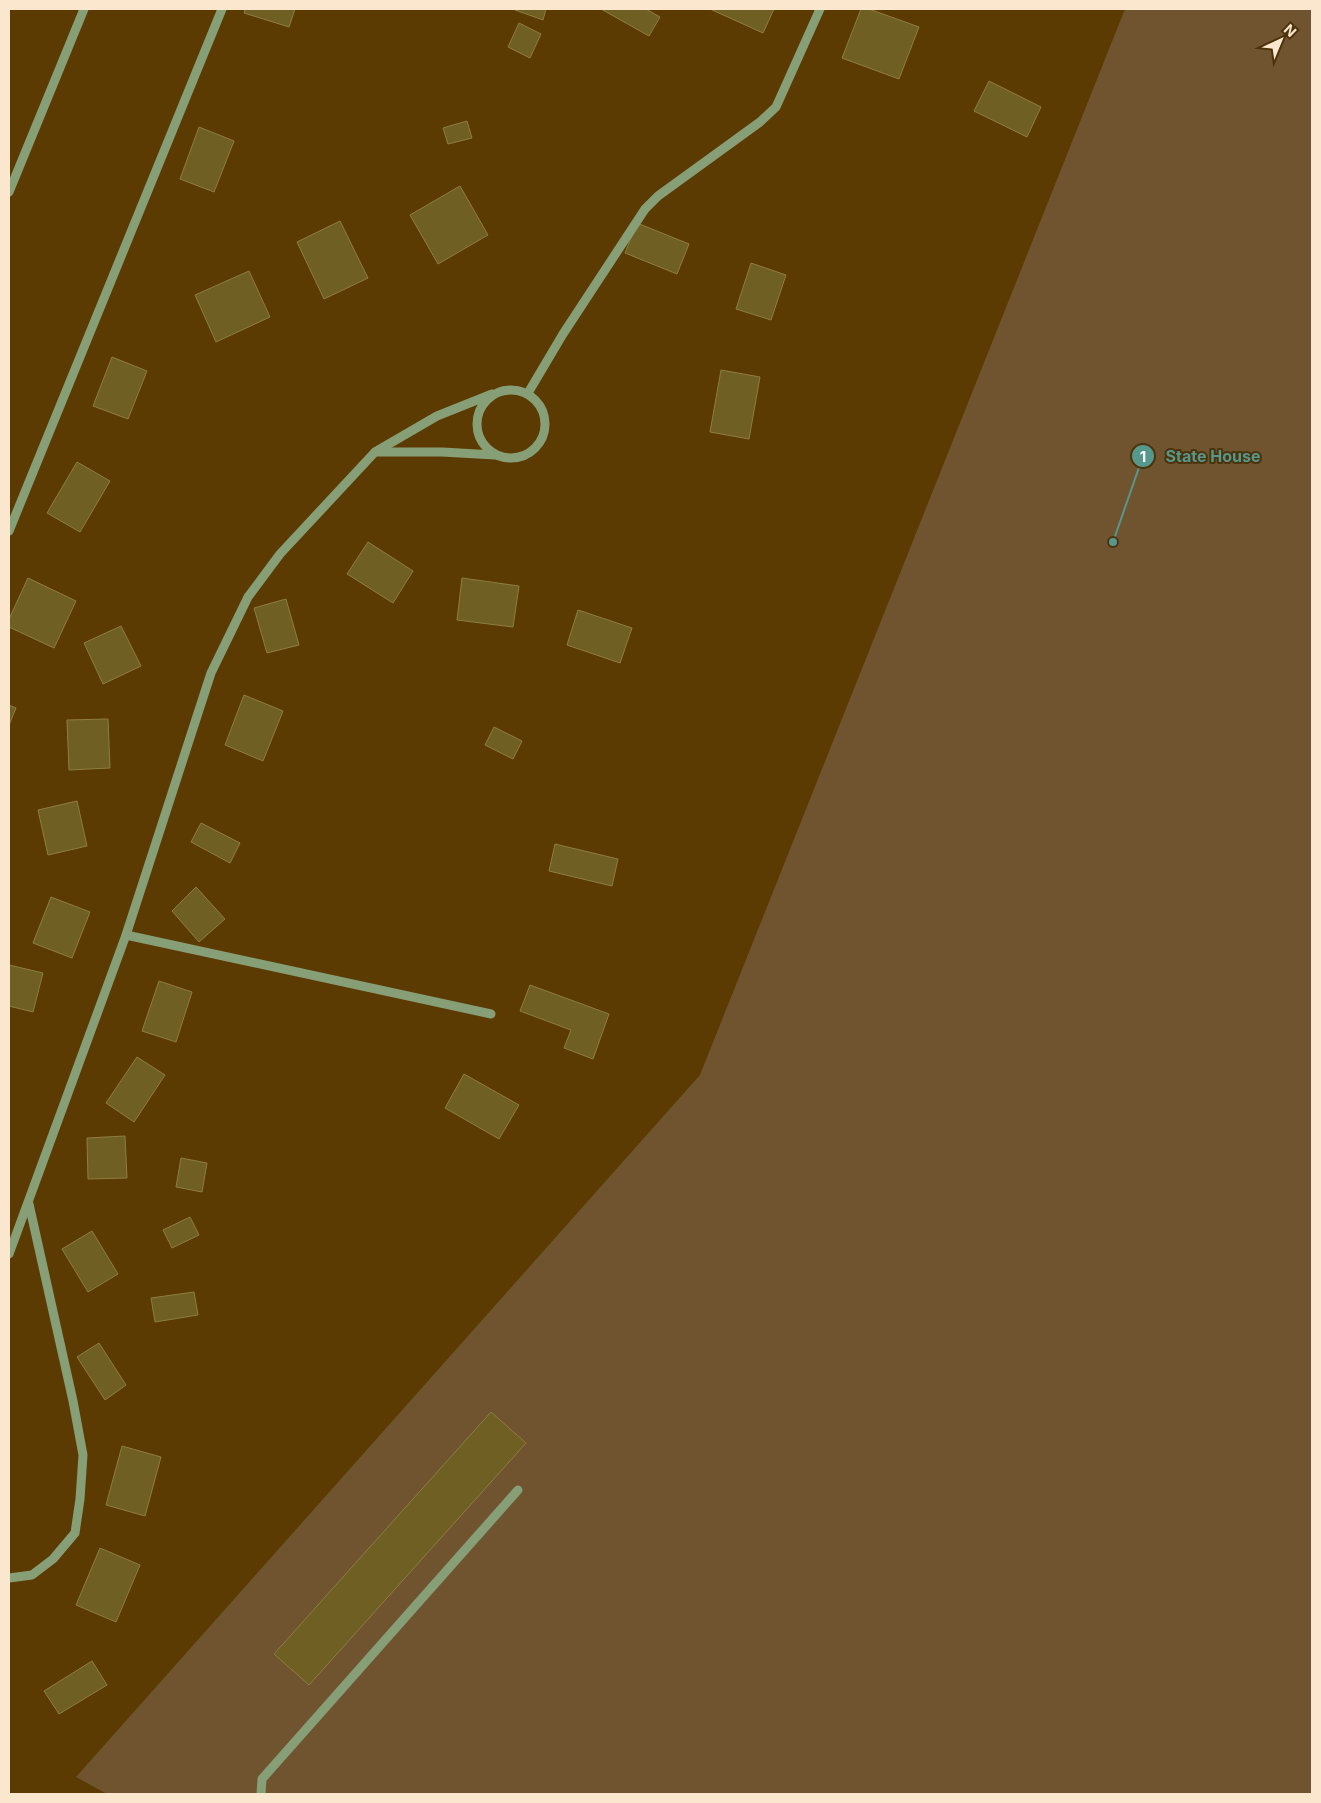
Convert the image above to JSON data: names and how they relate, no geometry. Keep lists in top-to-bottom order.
{
  "places": ["State House"],
  "north": "top right"
}
